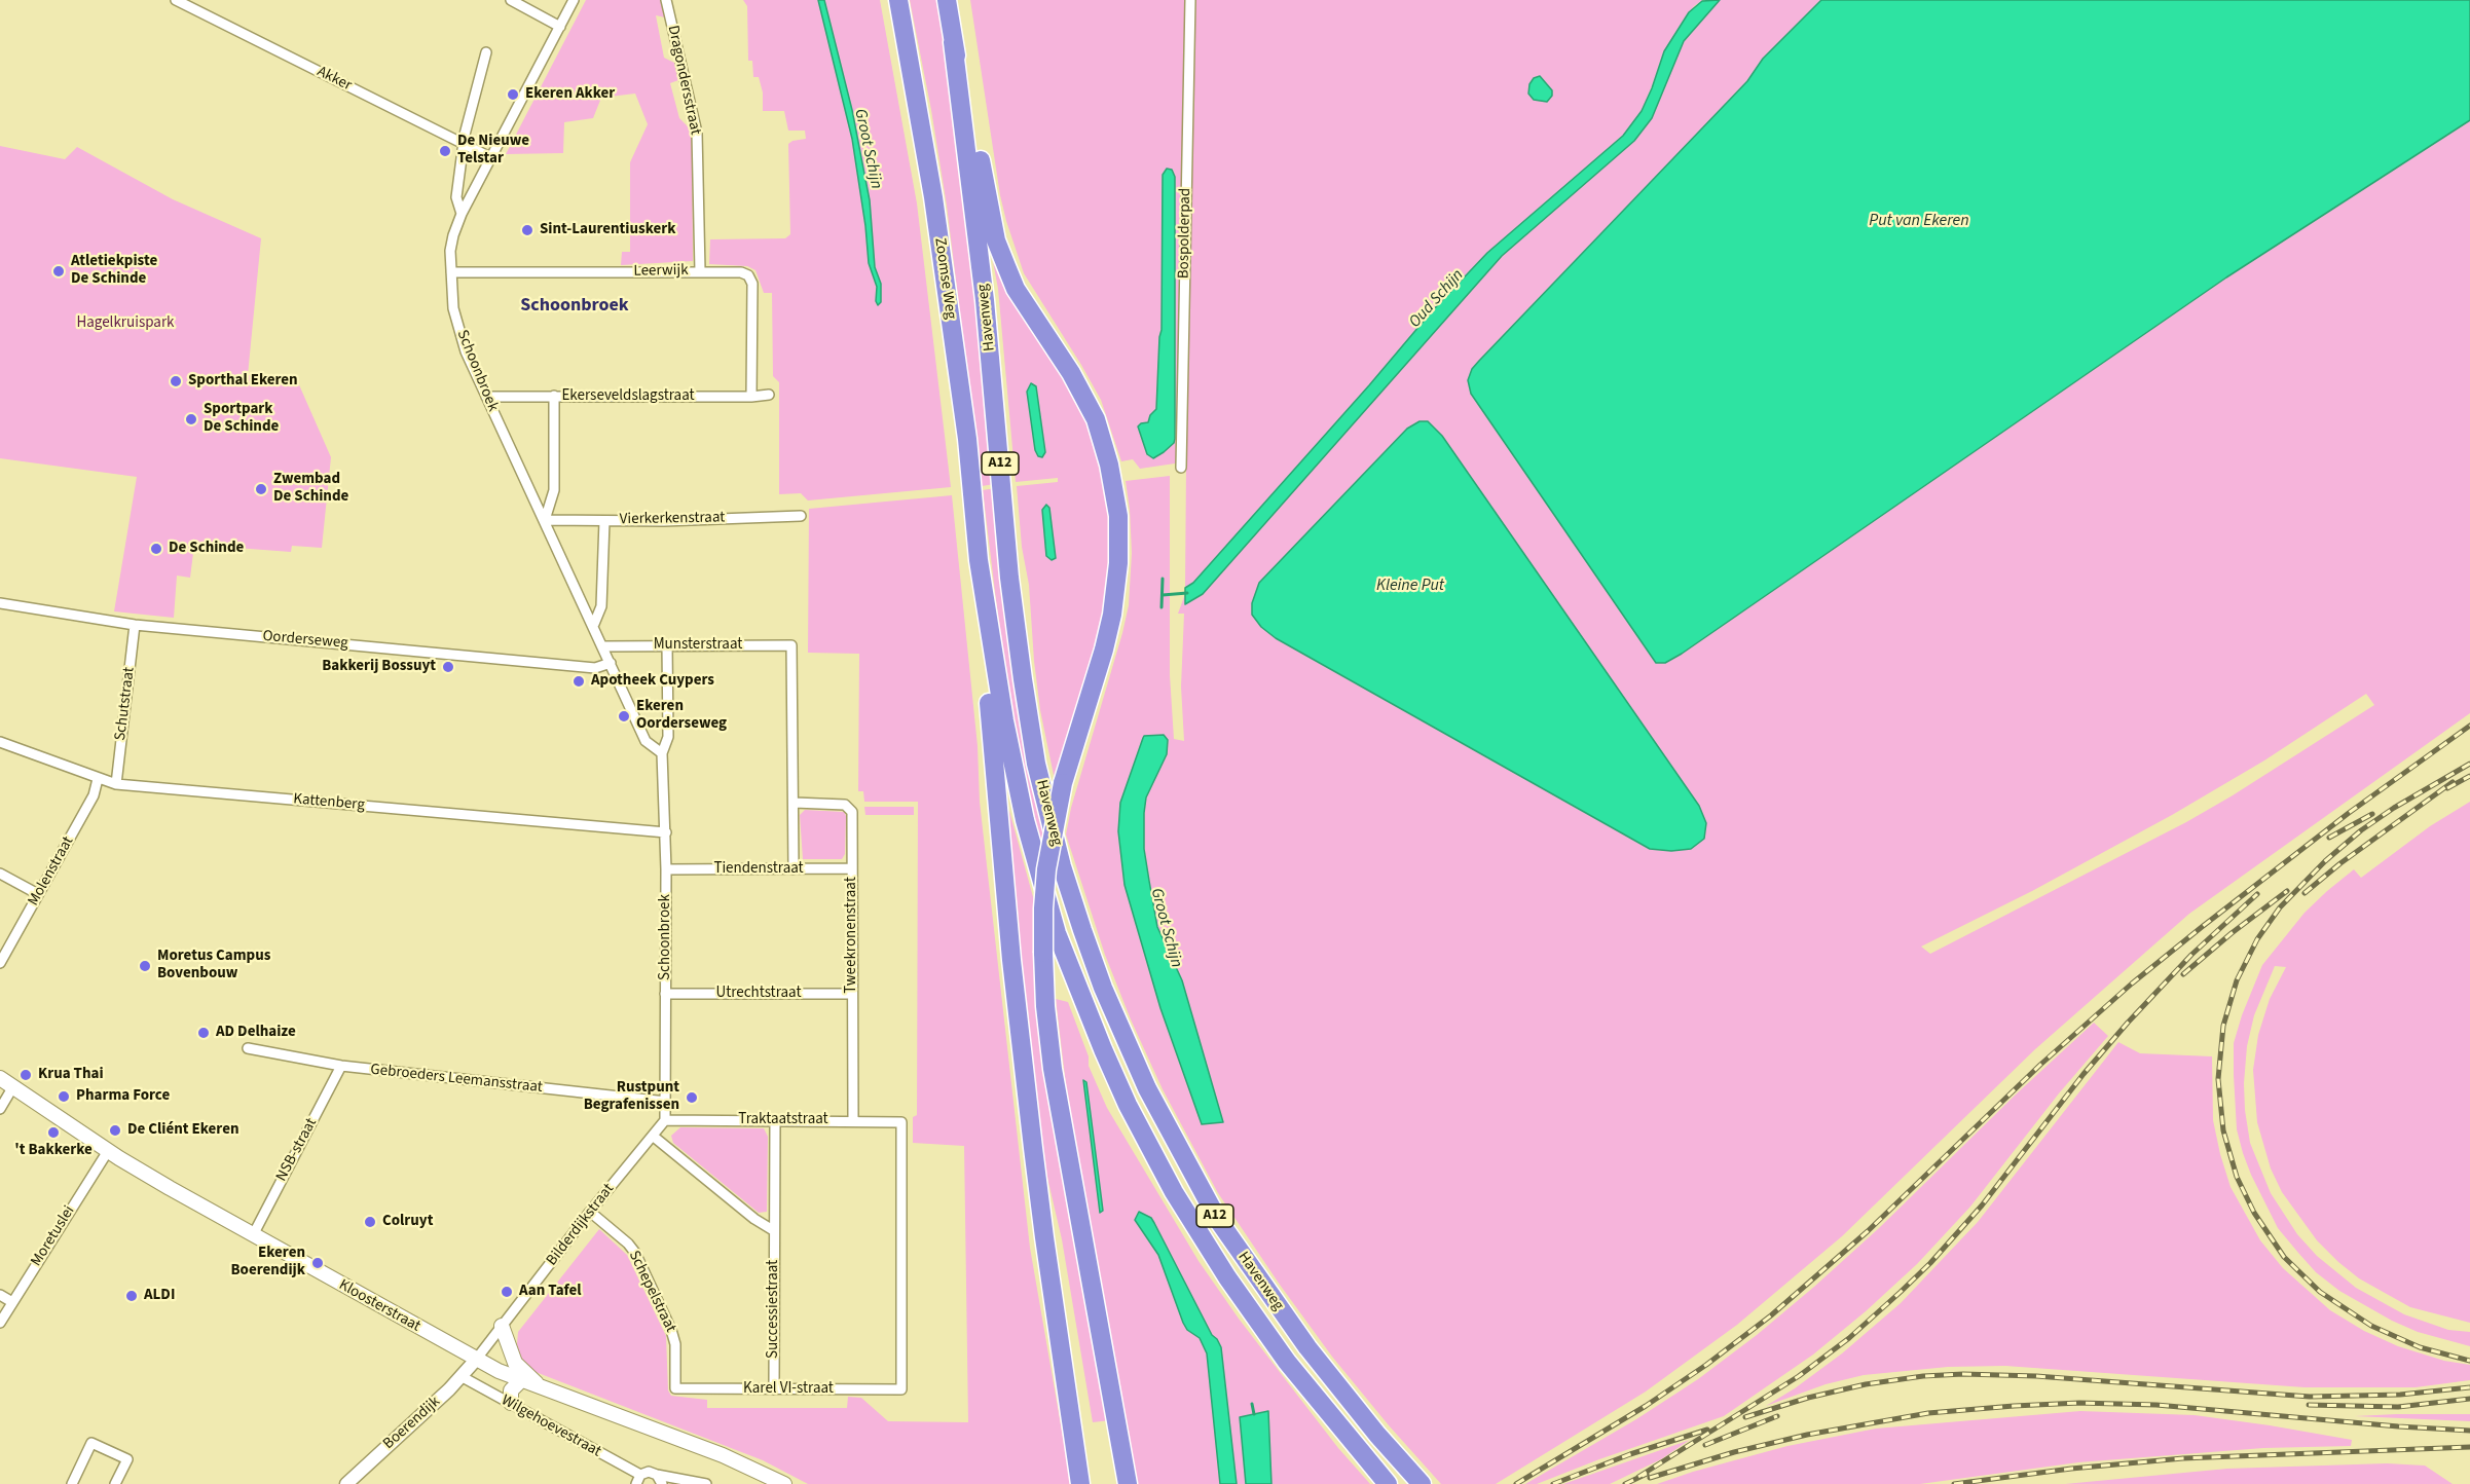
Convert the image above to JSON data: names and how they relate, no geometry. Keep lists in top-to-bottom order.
{
  "streets": {
    "highway": ["Zoomse Weg", "Havenweg", "A12"],
    "main road": ["Kloosterstraat"],
    "street": [
      "Akker",
      "Dragondersstraat",
      "Bospolderpad",
      "Leerwijk",
      "Schoonbroek",
      "Ekerseveldslagstraat",
      "Vierkerkenstraat",
      "Oorderseweg",
      "Munsterstraat",
      "Schutstraat",
      "Kattenberg",
      "Tiendenstraat",
      "Molenstraat",
      "Tweekronenstraat",
      "Utrechtstraat",
      "Gebroeders Leemansstraat",
      "Traktaatstraat",
      "NSB-straat",
      "Bilderdijkstraat",
      "Moretuslei",
      "Schepelstraat",
      "Successiestraat",
      "Karel VI-straat",
      "Boerendijk",
      "Wilgehoevestraat"
    ]
  },
  "crossings": [
    ["Akker", "Schoonbroek"],
    ["Dragondersstraat", "Leerwijk"],
    ["Leerwijk", "Schoonbroek"],
    ["Leerwijk", "Ekerseveldslagstraat"],
    ["Zoomse Weg", "Havenweg"],
    ["Havenweg", "A12"],
    ["Schoonbroek", "Ekerseveldslagstraat"],
    ["Schoonbroek", "Vierkerkenstraat"],
    ["Schoonbroek", "Oorderseweg"],
    ["Schoonbroek", "Munsterstraat"],
    ["Schoonbroek", "Kattenberg"],
    ["Schoonbroek", "Tiendenstraat"],
    ["Schoonbroek", "Utrechtstraat"],
    ["Schoonbroek", "Gebroeders Leemansstraat"],
    ["Schoonbroek", "Traktaatstraat"],
    ["Schoonbroek", "Bilderdijkstraat"],
    ["Oorderseweg", "Schutstraat"],
    ["Munsterstraat", "Tweekronenstraat"],
    ["Schutstraat", "Kattenberg"],
    ["Kattenberg", "Molenstraat"],
    ["Tiendenstraat", "Tweekronenstraat"],
    ["Tweekronenstraat", "Utrechtstraat"],
    ["Tweekronenstraat", "Traktaatstraat"],
    ["Gebroeders Leemansstraat", "NSB-straat"],
    ["Traktaatstraat", "Bilderdijkstraat"],
    ["Traktaatstraat", "Successiestraat"],
    ["Traktaatstraat", "Karel VI-straat"],
    ["NSB-straat", "Kloosterstraat"],
    ["Bilderdijkstraat", "Schepelstraat"],
    ["Bilderdijkstraat", "Kloosterstraat"],
    ["Bilderdijkstraat", "Boerendijk"],
    ["Moretuslei", "Kloosterstraat"],
    ["Schepelstraat", "Karel VI-straat"],
    ["Kloosterstraat", "Boerendijk"],
    ["Successiestraat", "Karel VI-straat"],
    ["Boerendijk", "Wilgehoevestraat"]
  ],
  "districts": ["Schoonbroek"],
  "water": [
    "Groot Schijn",
    "Put van Ekeren",
    "Oud Schijn",
    "Kleine Put"
  ],
  "parks": ["Hagelkruispark"],
  "places": [
    "Ekeren Akker",
    "De Nieuwe Telstar",
    "Sint-Laurentiuskerk",
    "Atletiekpiste De Schinde",
    "Sporthal Ekeren",
    "Sportpark De Schinde",
    "Zwembad De Schinde",
    "De Schinde",
    "Bakkerij Bossuyt",
    "Apotheek Cuypers",
    "Ekeren Oorderseweg",
    "Moretus Campus Bovenbouw",
    "AD Delhaize",
    "Krua Thai",
    "Pharma Force",
    "Rustpunt Begrafenissen",
    "De Cliént Ekeren",
    "'t Bakkerke",
    "Colruyt",
    "Ekeren Boerendijk",
    "Aan Tafel",
    "ALDI"
  ]
}
